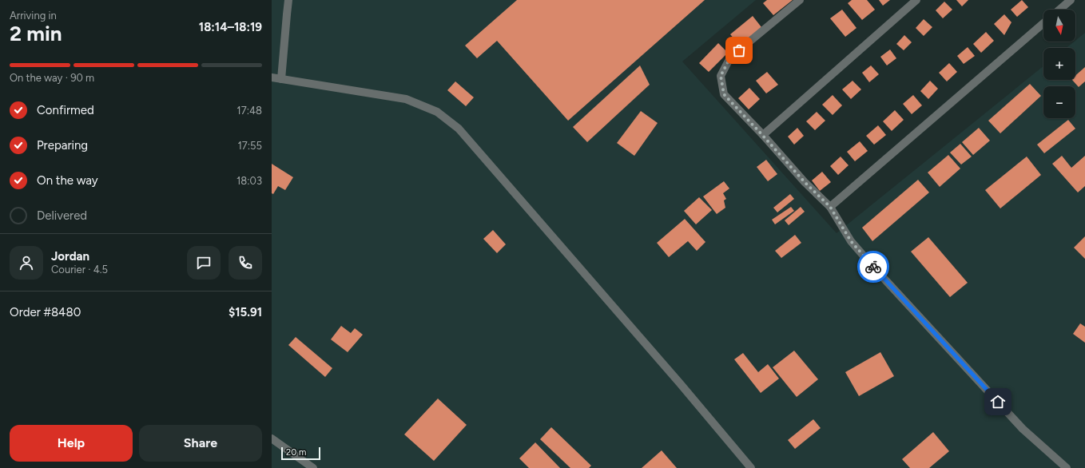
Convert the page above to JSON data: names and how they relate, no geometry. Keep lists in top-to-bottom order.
{
  "scale_bar": "20 m",
  "north": "bottom",
  "page": {
    "heading": ["2 min", "Arriving in", "18:14–18:19"],
    "panel": [
      "Jordan",
      "Courier · 4.5",
      "Order #8480",
      "$15.91"
    ],
    "map_buttons": ["+", "−"],
    "bar": "On the way · 90 m",
    "list": [
      ["Confirmed", "17:48"],
      ["Preparing", "17:55"],
      ["On the way", "18:03"],
      "Delivered"
    ],
    "buttons": ["Help", "Share"],
    "scale": "20 m"
  }
}
